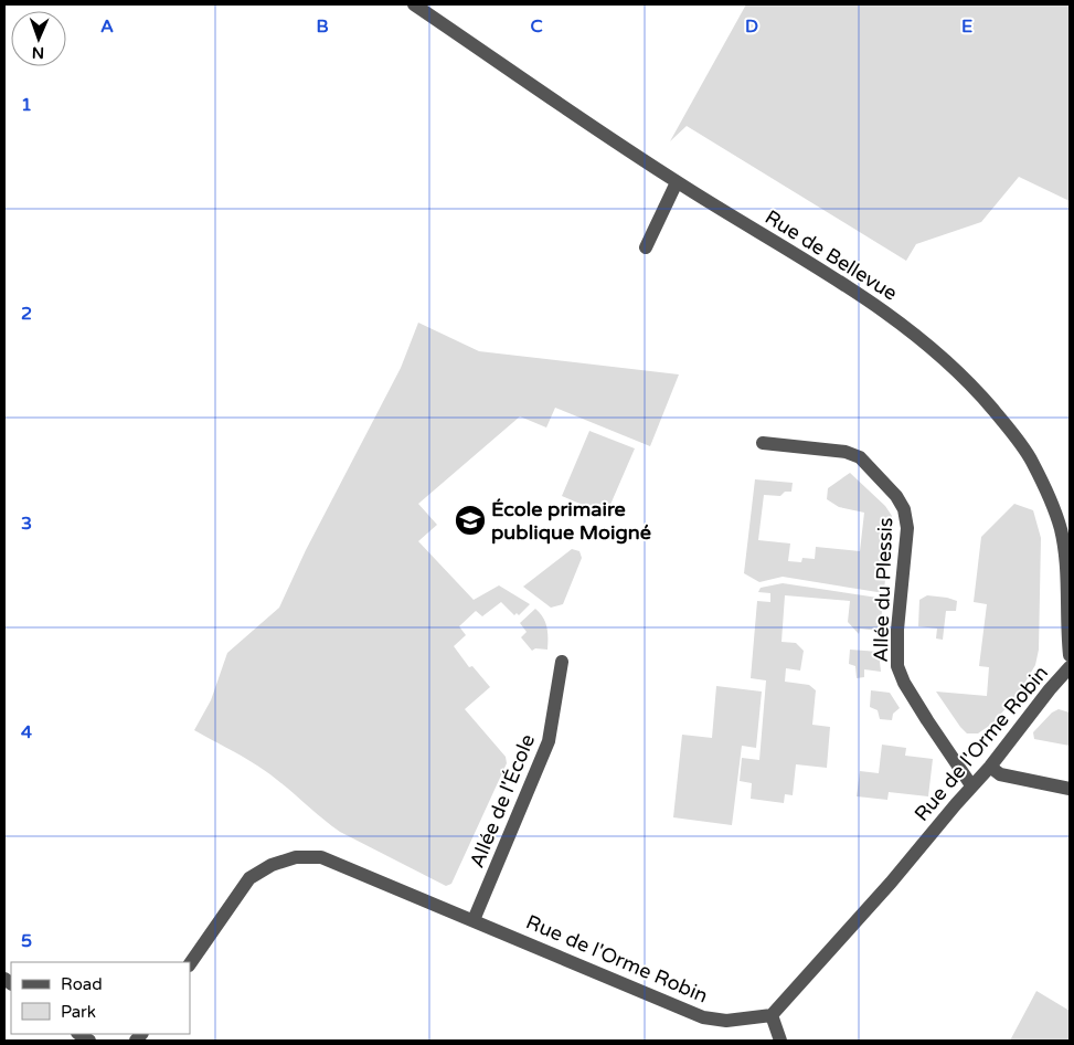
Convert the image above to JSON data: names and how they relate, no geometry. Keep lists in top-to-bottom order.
{
  "streets": {
    "street": [
      "Rue de Bellevue",
      "Allée du Plessis",
      "Rue de l'Orme Robin",
      "Allée de l'École"
    ]
  },
  "crossings": [
    ["Allée du Plessis", "Rue de l'Orme Robin"],
    ["Rue de l'Orme Robin", "Allée de l'École"]
  ],
  "places": {
    "school or university": ["École primaire publique Moigné"]
  },
  "legend": ["Road", "Park"],
  "north": "bottom",
  "grid": {
    "columns": [
      "A",
      "B",
      "C",
      "D",
      "E"
    ],
    "rows": [
      "1",
      "2",
      "3",
      "4",
      "5"
    ]
  }
}
